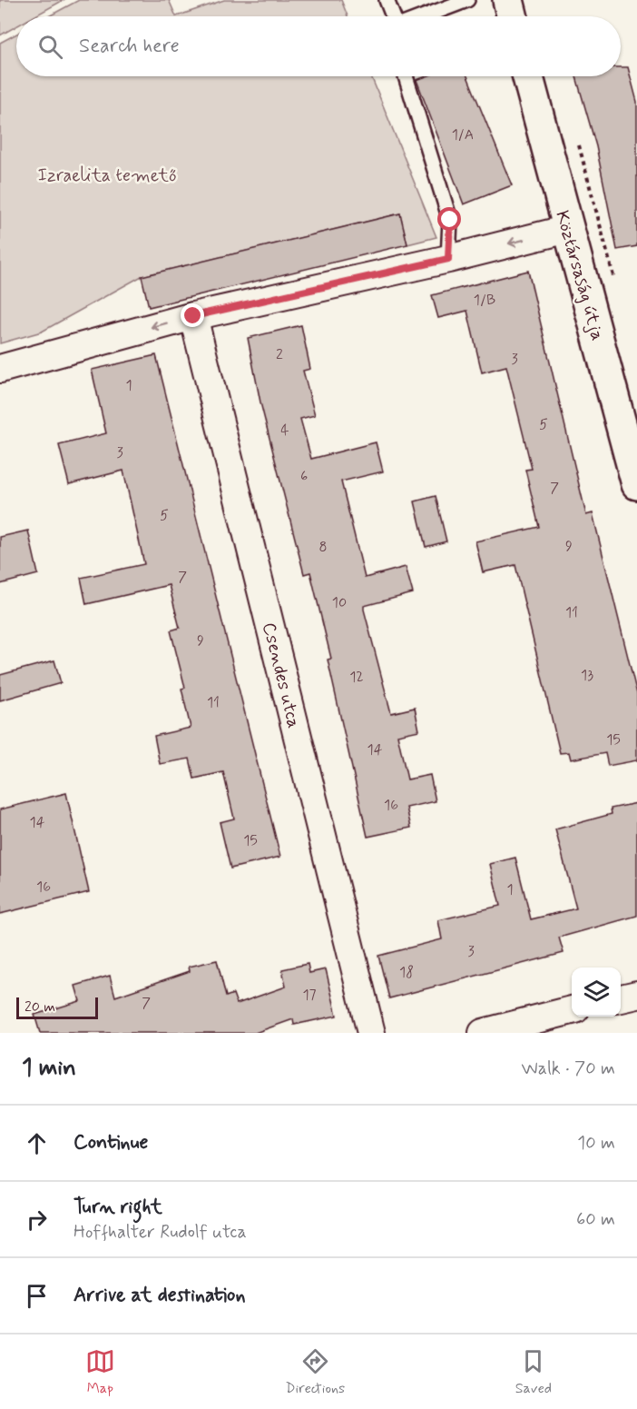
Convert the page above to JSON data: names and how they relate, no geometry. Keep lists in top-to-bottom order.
{
  "streets": {
    "street": ["Köztársaság útja", "Csendes utca"]
  },
  "parks": ["Izraelita temető"],
  "house_numbers": [
    "1/A",
    "1/B",
    "2",
    "3",
    "1",
    "5",
    "4",
    "3",
    "6",
    "7",
    "5",
    "9",
    "8",
    "7",
    "10",
    "11",
    "9",
    "13",
    "12",
    "11",
    "15",
    "14",
    "16",
    "14",
    "15",
    "16",
    "1",
    "3",
    "18",
    "17",
    "7"
  ],
  "scale_bar": "20 m",
  "page": {
    "search": "Search here",
    "scale": "20 m",
    "heading": ["1 min", "Walk · 70 m"],
    "list": [
      ["Continue", "10 m"],
      ["Turn right", "Hoffhalter Rudolf utca", "60 m"],
      "Arrive at destination"
    ],
    "nav": ["Map", "Directions", "Saved"]
  }
}
